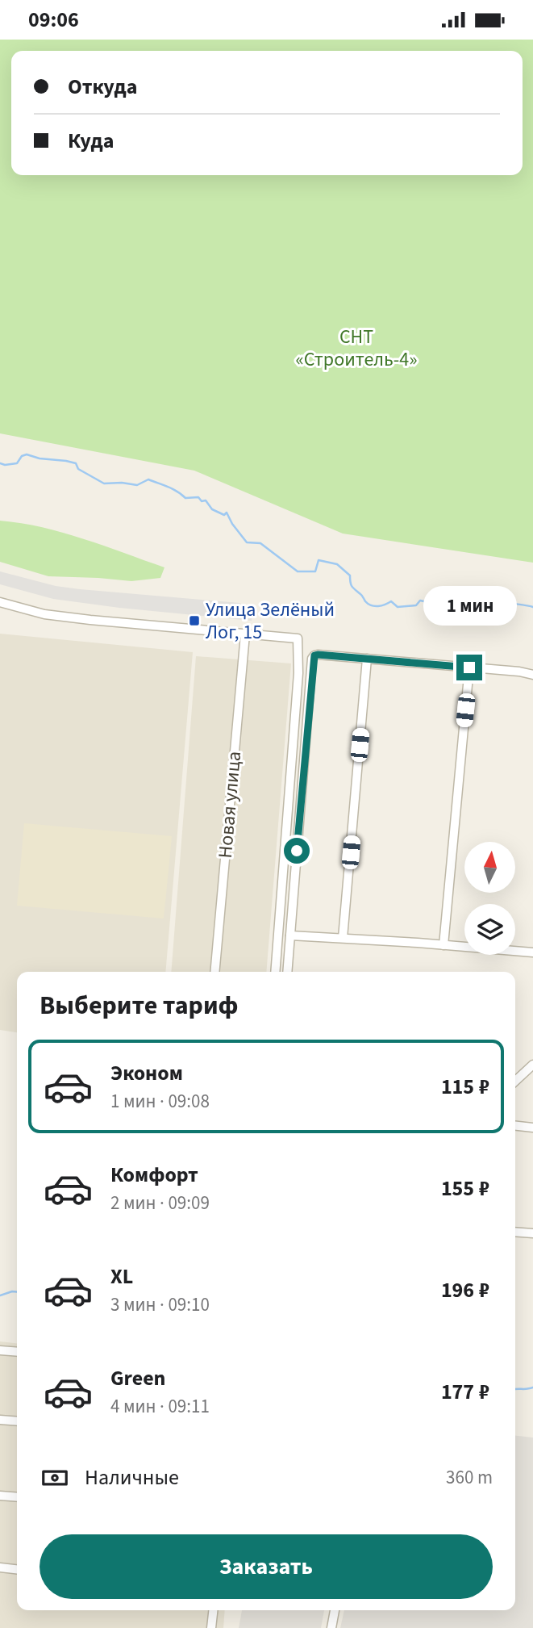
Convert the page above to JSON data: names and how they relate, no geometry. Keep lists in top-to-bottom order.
{
  "streets": {
    "street": ["Новая улица"]
  },
  "parks": ["СНТ «Строитель-4»"],
  "places": {
    "transit": ["Улица Зелёный Лог, 15"]
  },
  "north": "top",
  "page": {
    "status": "09:06",
    "banner": ["Откуда", "Куда"],
    "bubble": "1 мин",
    "heading": "Выберите тариф",
    "list": [
      {
        "name": "Эконом",
        "note": "1 мин · 09:08",
        "value": "115 ₽"
      },
      {
        "name": "Комфорт",
        "note": "2 мин · 09:09",
        "value": "155 ₽"
      },
      {
        "name": "XL",
        "note": "3 мин · 09:10",
        "value": "196 ₽"
      },
      {
        "name": "Green",
        "note": "4 мин · 09:11",
        "value": "177 ₽"
      }
    ],
    "pay": ["Наличные", "360 m"],
    "buttons": "Заказать"
  }
}
